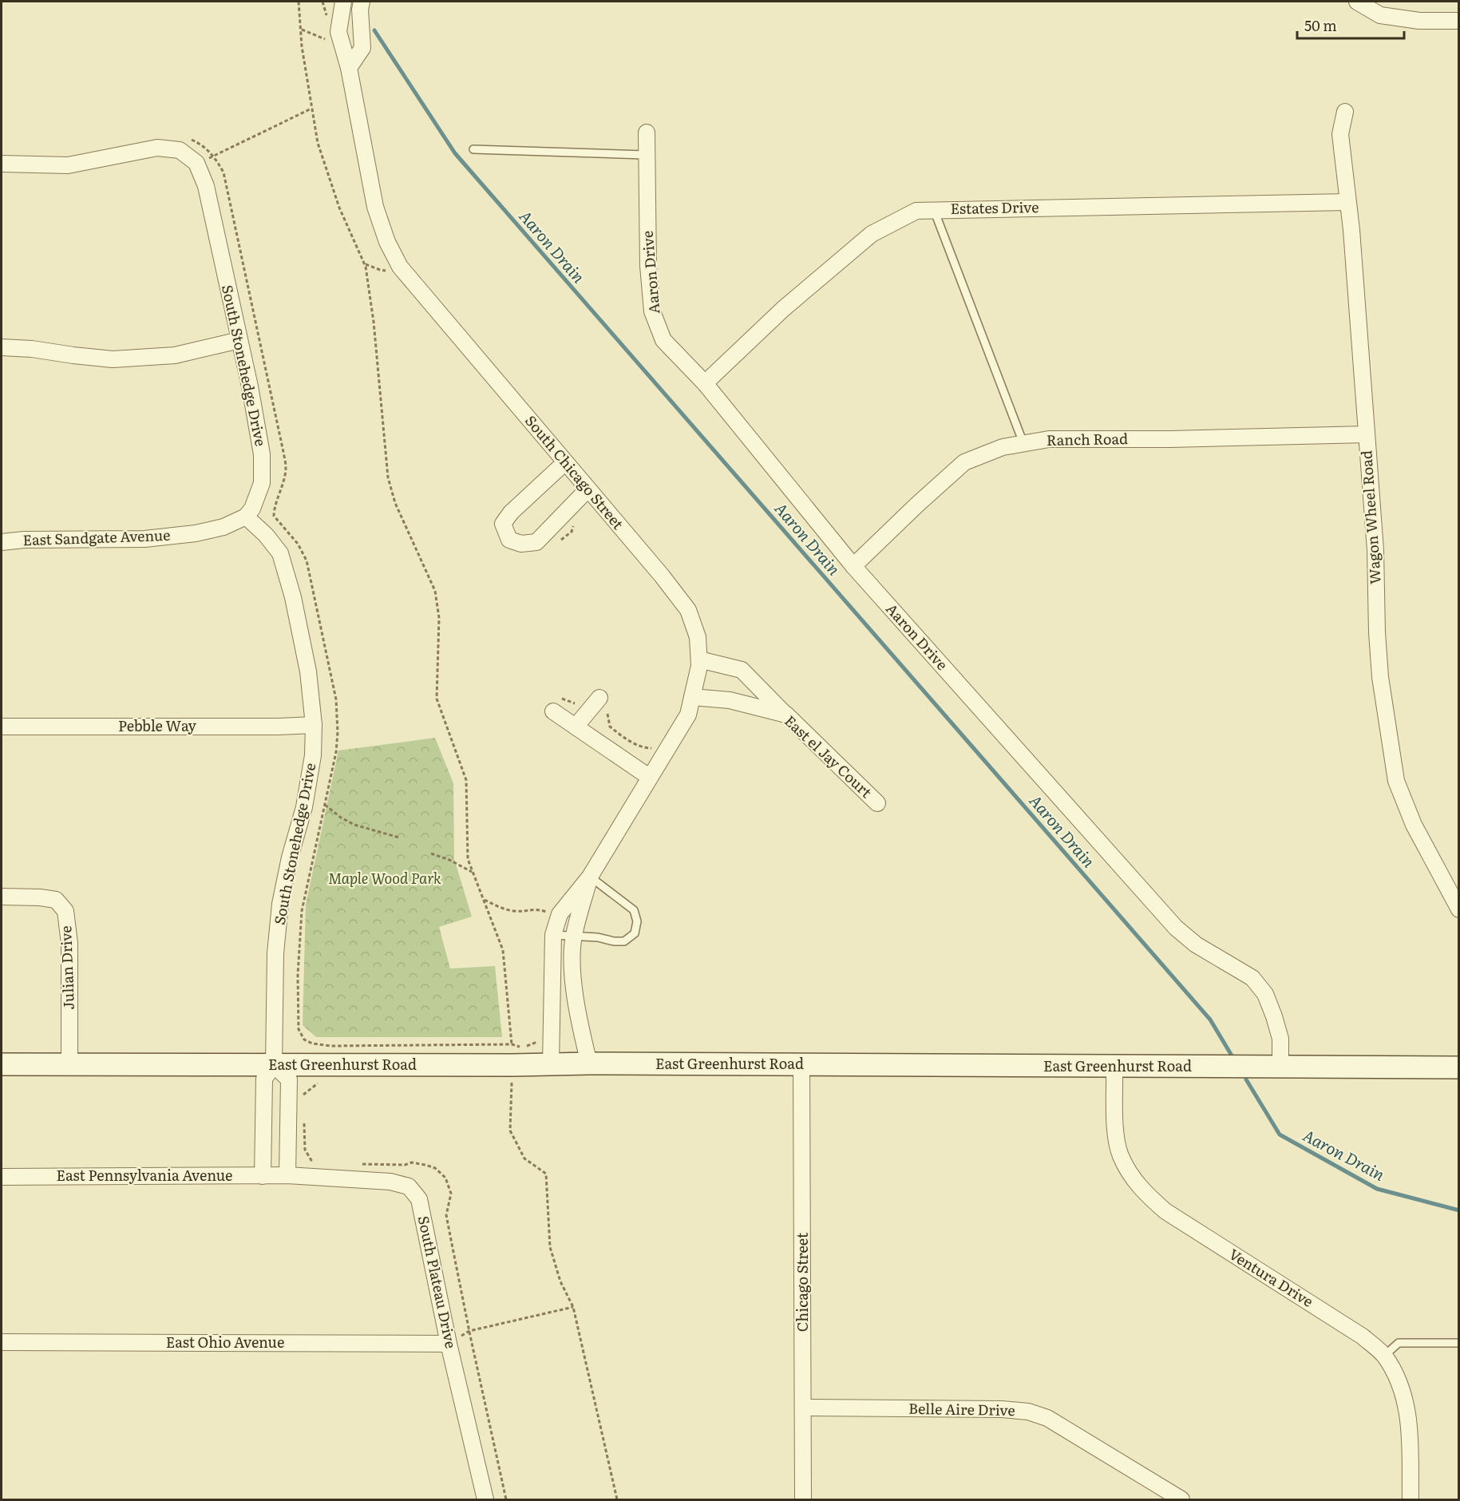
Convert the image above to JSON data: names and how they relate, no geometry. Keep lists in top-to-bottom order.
{
  "streets": {
    "main road": ["East Greenhurst Road"],
    "street": [
      "Estates Drive",
      "Aaron Drive",
      "South Stonehedge Drive",
      "Ranch Road",
      "South Chicago Street",
      "Wagon Wheel Road",
      "East Sandgate Avenue",
      "Pebble Way",
      "East el Jay Court",
      "Julian Drive",
      "East Pennsylvania Avenue",
      "Ventura Drive",
      "South Plateau Drive",
      "Chicago Street",
      "East Ohio Avenue",
      "Belle Aire Drive"
    ]
  },
  "crossings": [
    ["Estates Drive", "Aaron Drive"],
    ["Estates Drive", "Wagon Wheel Road"],
    ["Aaron Drive", "Ranch Road"],
    ["Aaron Drive", "East Greenhurst Road"],
    ["South Stonehedge Drive", "East Sandgate Avenue"],
    ["South Stonehedge Drive", "Pebble Way"],
    ["South Stonehedge Drive", "East Greenhurst Road"],
    ["South Stonehedge Drive", "East Pennsylvania Avenue"],
    ["Ranch Road", "Wagon Wheel Road"],
    ["South Chicago Street", "East el Jay Court"],
    ["South Chicago Street", "East Greenhurst Road"],
    ["Julian Drive", "East Greenhurst Road"],
    ["East Greenhurst Road", "Ventura Drive"],
    ["East Greenhurst Road", "Chicago Street"],
    ["East Pennsylvania Avenue", "South Plateau Drive"],
    ["South Plateau Drive", "East Ohio Avenue"],
    ["Chicago Street", "Belle Aire Drive"]
  ],
  "water": ["Aaron Drain"],
  "parks": ["Maple Wood Park"],
  "scale_bar": "50 m"
}
